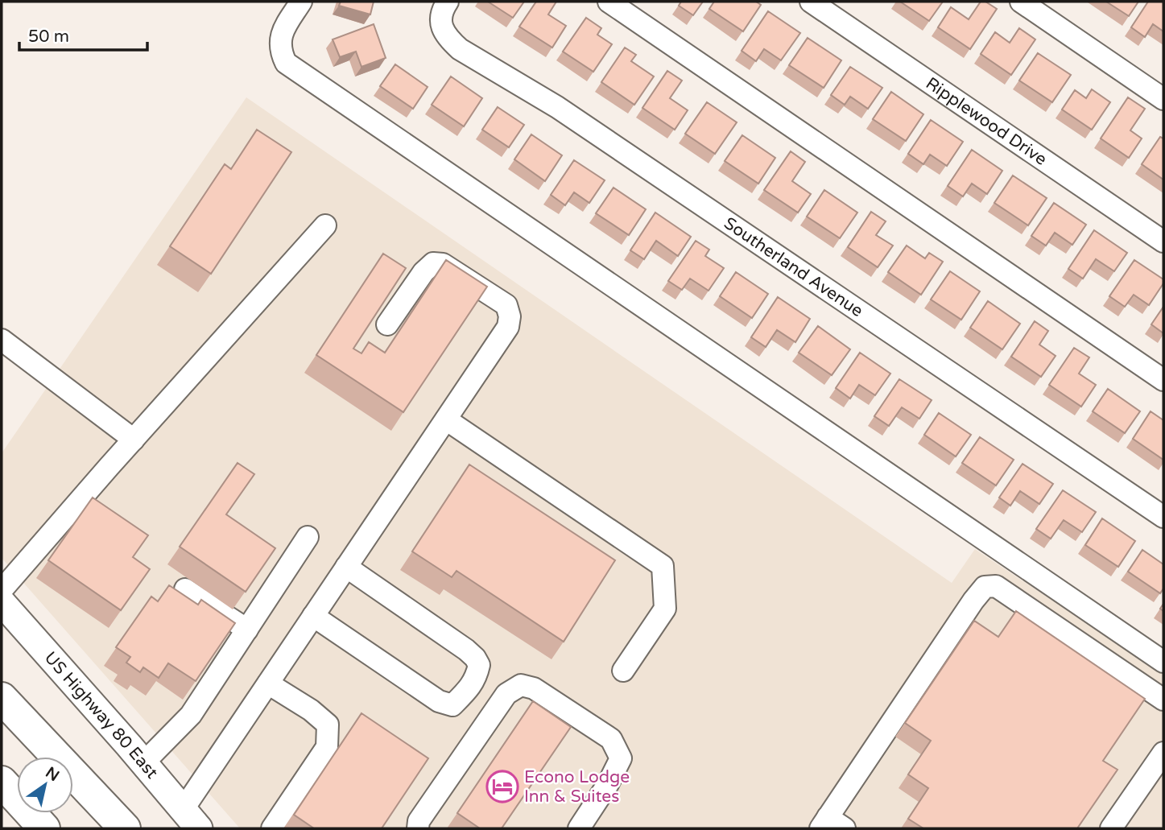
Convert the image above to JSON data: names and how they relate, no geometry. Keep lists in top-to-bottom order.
{
  "streets": {
    "main road": ["US Highway 80 East"],
    "street": ["Ripplewood Drive", "Southerland Avenue"]
  },
  "places": {
    "hotel": ["Econo Lodge Inn & Suites"]
  },
  "scale_bar": "50 m",
  "north": "top right"
}
